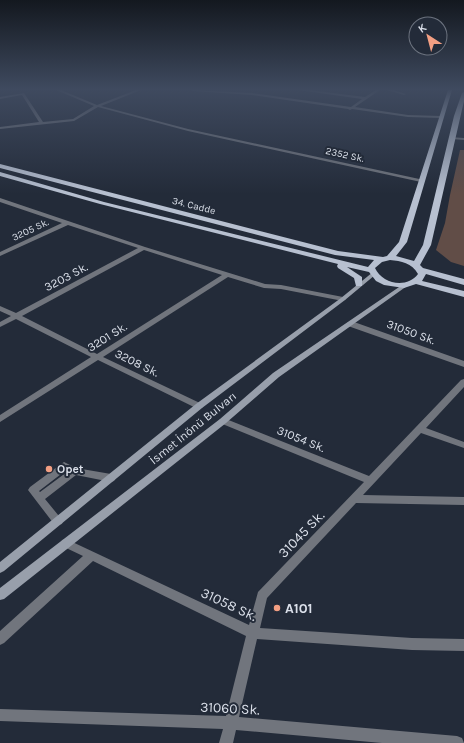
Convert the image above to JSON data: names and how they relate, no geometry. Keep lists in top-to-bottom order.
{
  "streets": {
    "main road": ["34. Cadde", "İsmet İnönü Bulvarı"],
    "street": [
      "2352 Sk.",
      "3205 Sk.",
      "3203 Sk.",
      "31050 Sk.",
      "3201 Sk.",
      "3208 Sk.",
      "31054 Sk.",
      "31045 Sk.",
      "31058 Sk.",
      "31060 Sk."
    ]
  },
  "crossings": [
    ["34. Cadde", "İsmet İnönü Bulvarı"],
    ["3203 Sk.", "3208 Sk."],
    ["31050 Sk.", "İsmet İnönü Bulvarı"],
    ["3201 Sk.", "3208 Sk."],
    ["3208 Sk.", "İsmet İnönü Bulvarı"],
    ["İsmet İnönü Bulvarı", "31054 Sk."],
    ["İsmet İnönü Bulvarı", "31058 Sk."],
    ["31054 Sk.", "31045 Sk."],
    ["31045 Sk.", "31058 Sk."],
    ["31045 Sk.", "31060 Sk."]
  ],
  "places": ["Opet", "A101"],
  "north": "top left"
}
